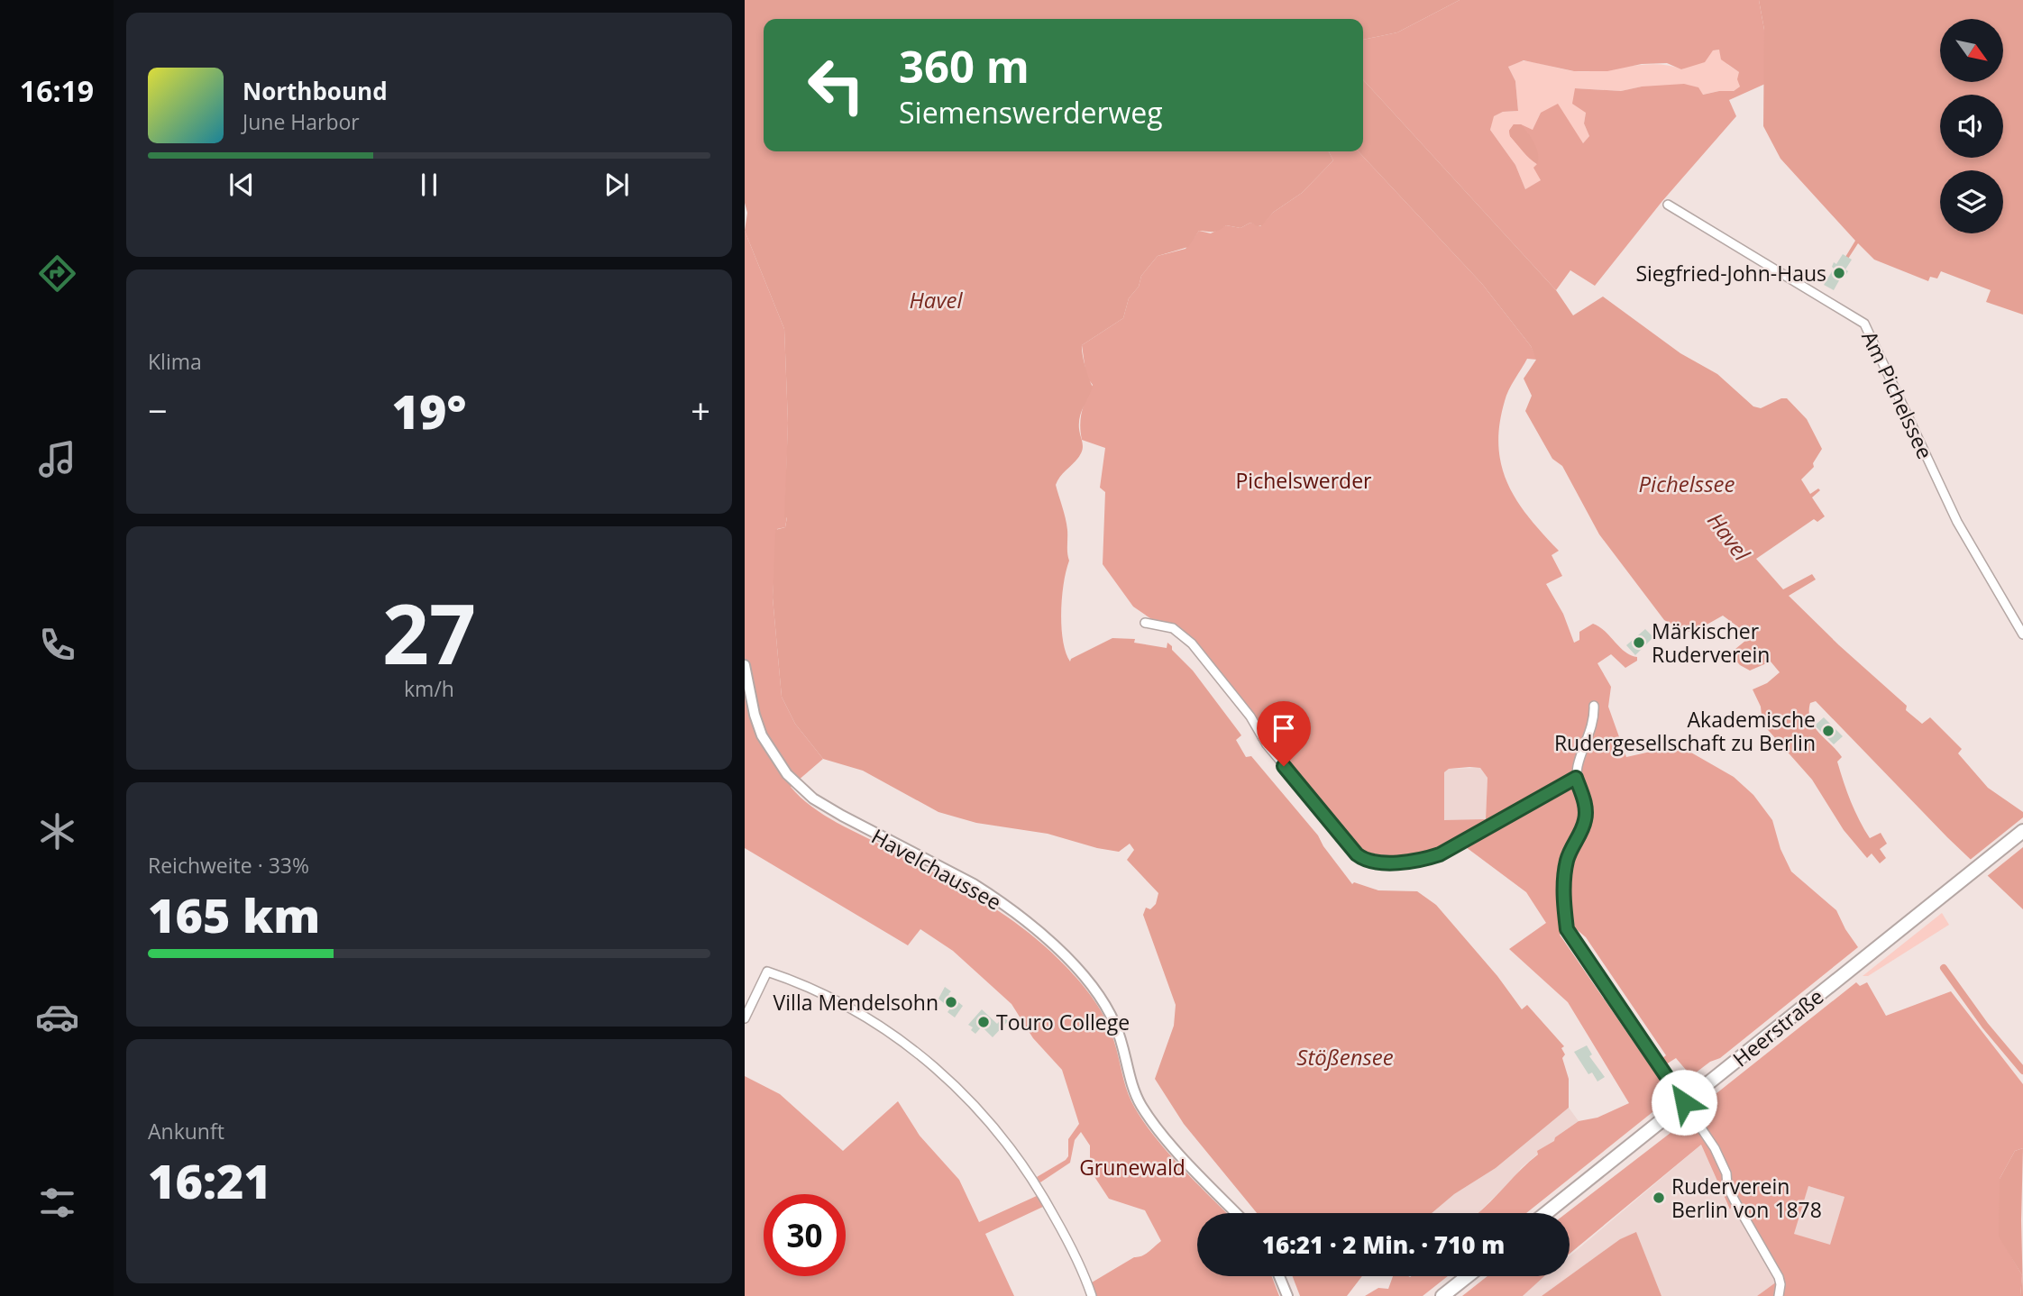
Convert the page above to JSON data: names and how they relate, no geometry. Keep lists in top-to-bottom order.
{
  "streets": {
    "main road": ["Heerstraße"],
    "street": ["Am Pichelssee", "Havelchaussee"]
  },
  "water": ["Havel", "Pichelssee", "Stößensee"],
  "parks": ["Pichelswerder", "Grunewald"],
  "places": [
    "Siegfried-John-Haus",
    "Märkischer Ruderverein",
    "Akademische Rudergesellschaft zu Berlin",
    "Villa Mendelsohn",
    "Touro College",
    "Ruderverein Berlin von 1878"
  ],
  "north": "bottom right",
  "page": {
    "tabs": "16:19",
    "turn": ["360 m", "Siemenswerderweg"],
    "song": ["Northbound", "June Harbor"],
    "tile": [
      "Klima",
      ["27", "km/h"],
      ["Reichweite · 33%", "165 km"],
      ["Ankunft", "16:21"]
    ],
    "heat": ["−", "19°", "+"],
    "limit": "30",
    "trip": "16:21 · 2 Min. · 710 m"
  }
}
